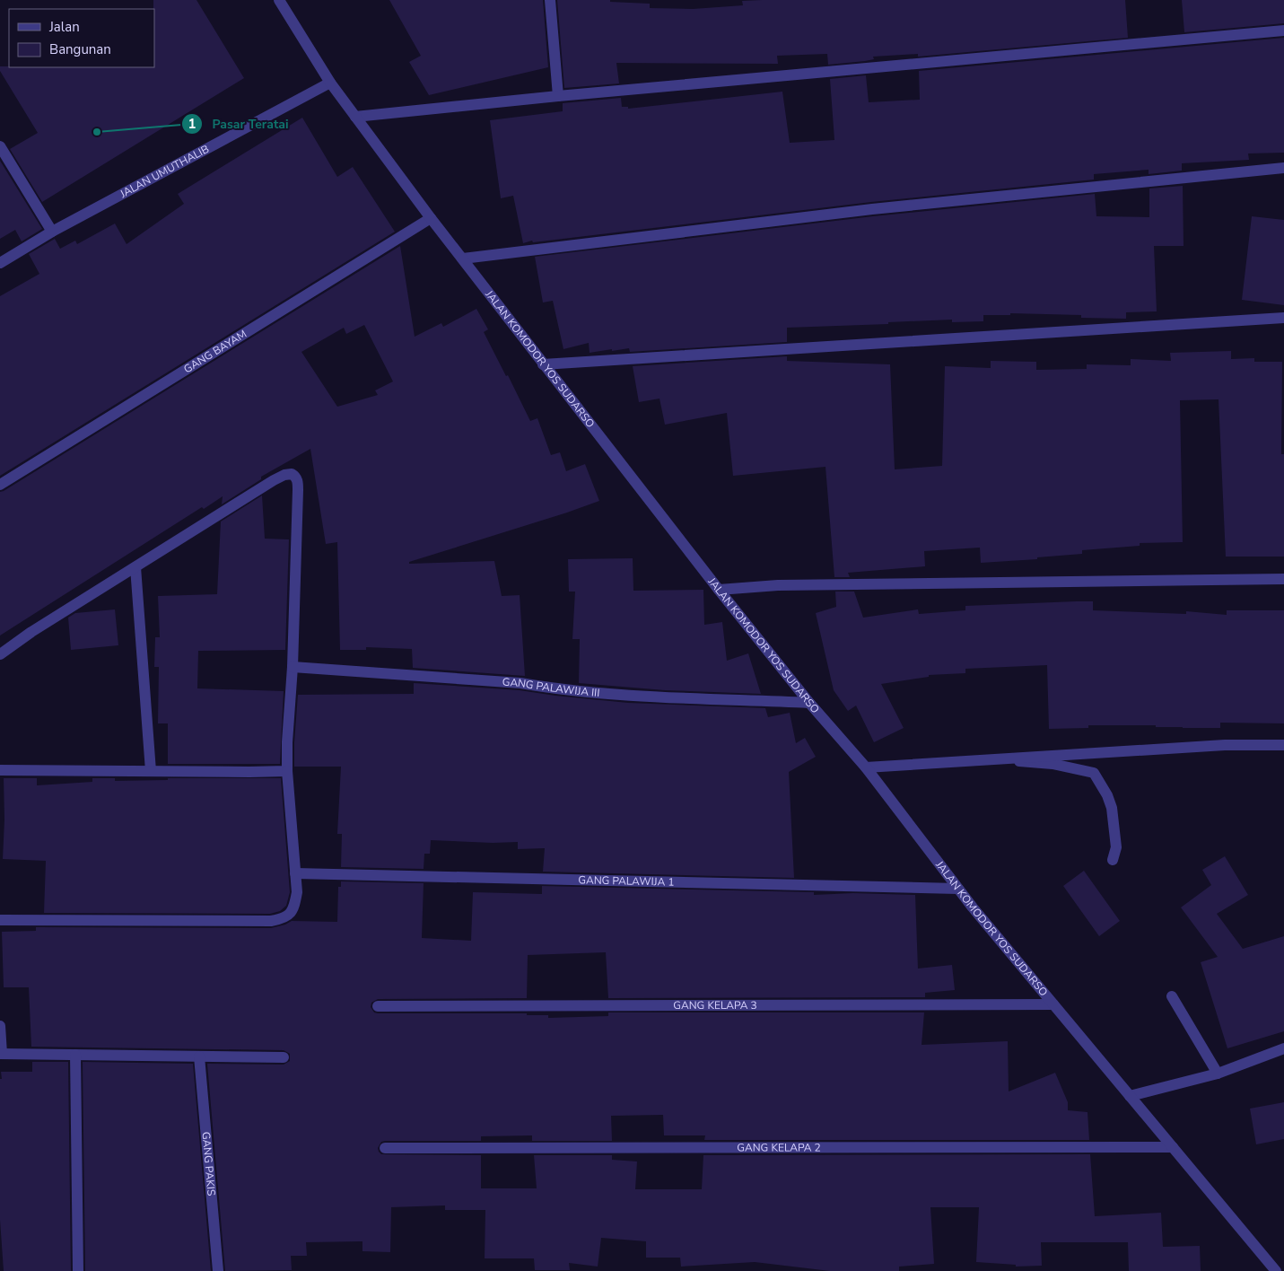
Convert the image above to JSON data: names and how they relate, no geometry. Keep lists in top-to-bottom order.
{
  "streets": {
    "street": [
      "JALAN UMUTHALIB",
      "GANG BAYAM",
      "JALAN KOMODOR YOS SUDARSO",
      "GANG PALAWIJA III",
      "GANG PALAWIJA 1",
      "GANG KELAPA 3",
      "GANG KELAPA 2",
      "GANG PAKIS"
    ]
  },
  "crossings": [
    ["JALAN UMUTHALIB", "JALAN KOMODOR YOS SUDARSO"],
    ["GANG BAYAM", "JALAN KOMODOR YOS SUDARSO"],
    ["JALAN KOMODOR YOS SUDARSO", "GANG PALAWIJA III"],
    ["JALAN KOMODOR YOS SUDARSO", "GANG PALAWIJA 1"],
    ["JALAN KOMODOR YOS SUDARSO", "GANG KELAPA 3"],
    ["JALAN KOMODOR YOS SUDARSO", "GANG KELAPA 2"]
  ],
  "places": ["Pasar Teratai"],
  "legend": ["Jalan", "Bangunan"]
}
